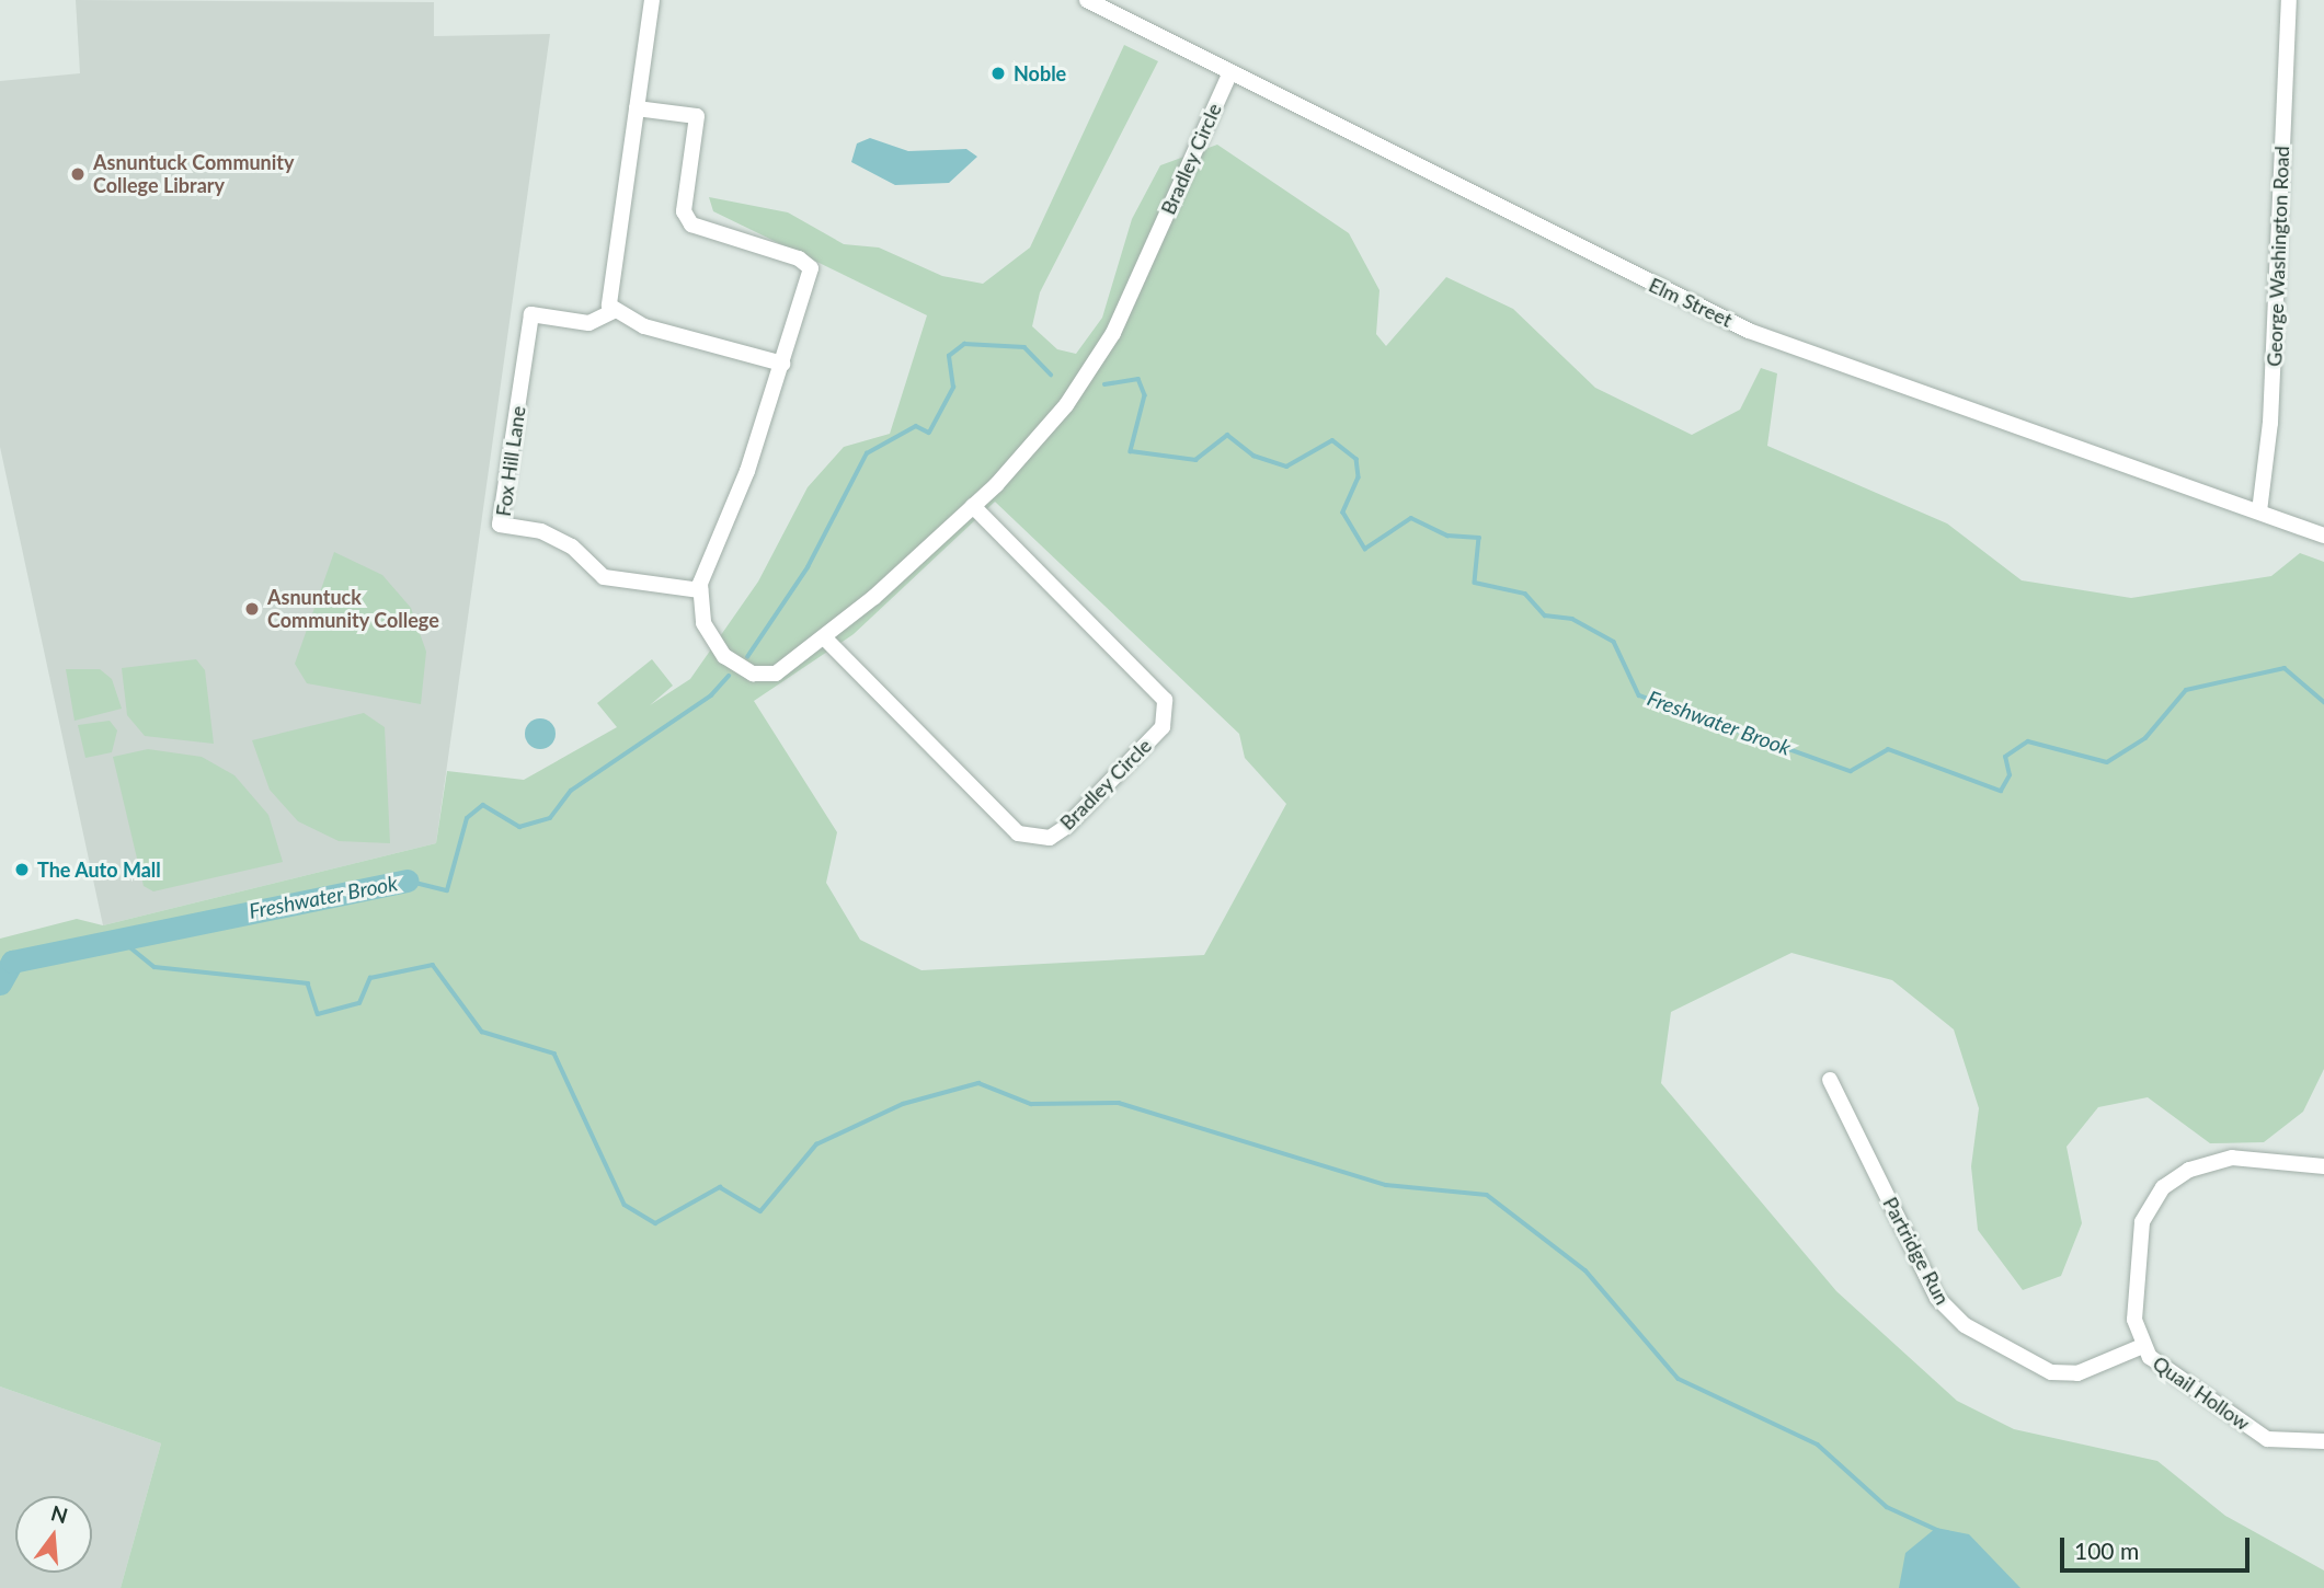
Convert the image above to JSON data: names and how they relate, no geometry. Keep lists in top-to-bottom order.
{
  "streets": {
    "street": [
      "Bradley Circle",
      "George Washington Road",
      "Elm Street",
      "Fox Hill Lane",
      "Partridge Run",
      "Quail Hollow"
    ]
  },
  "crossings": [
    ["Bradley Circle", "Elm Street"],
    ["Bradley Circle", "Fox Hill Lane"],
    ["George Washington Road", "Elm Street"],
    ["Partridge Run", "Quail Hollow"]
  ],
  "water": ["Freshwater Brook"],
  "places": [
    "Noble",
    "Asnuntuck Community College Library",
    "Asnuntuck Community College",
    "The Auto Mall"
  ],
  "scale_bar": "100 m",
  "north": "top"
}
